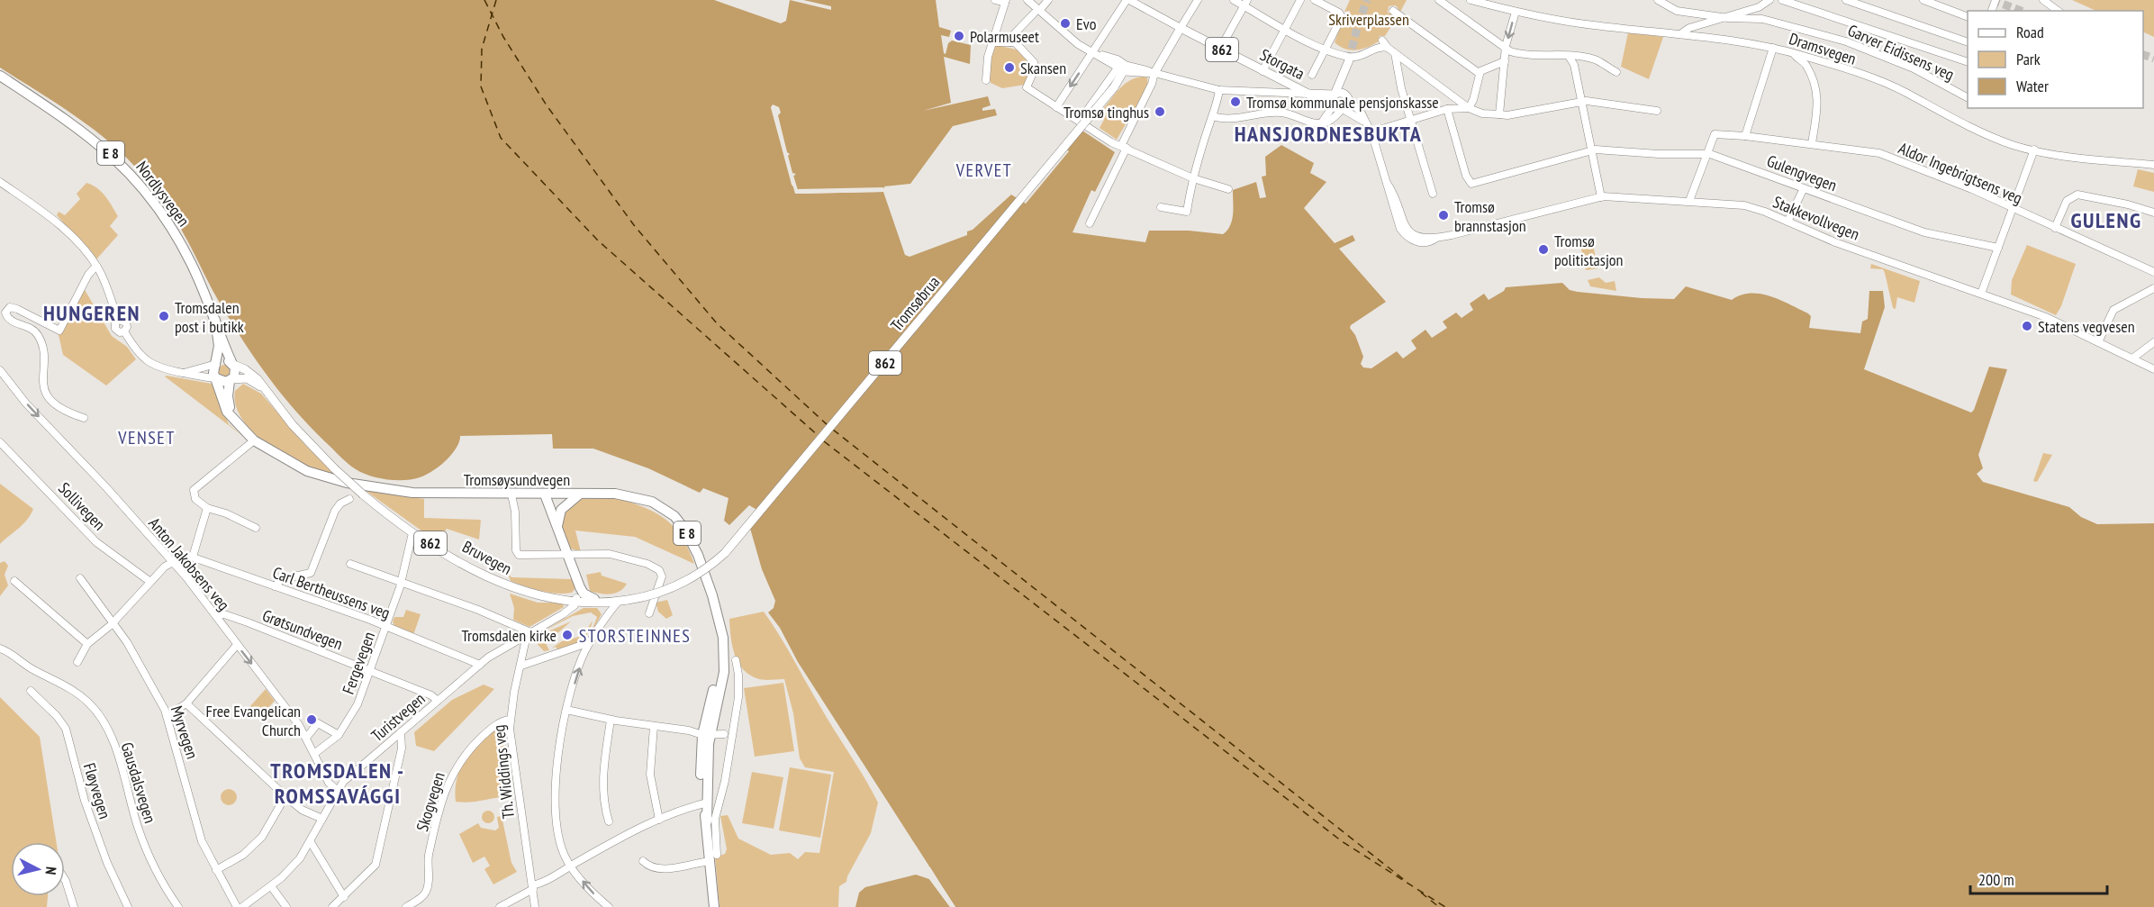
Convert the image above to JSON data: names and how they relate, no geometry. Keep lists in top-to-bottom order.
{
  "streets": {
    "highway": ["E 8", "Nordlysvegen", "Tromsøysundvegen"],
    "main road": [
      "862",
      "Storgata",
      "Tromsøbrua",
      "Bruvegen"
    ],
    "street": [
      "Dramsvegen",
      "Garver Eidissens veg",
      "Gulengvegen",
      "Aldor Ingebrigtsens veg",
      "Stakkevollvegen",
      "Sollivegen",
      "Anton Jakobsens veg",
      "Carl Bertheussens veg",
      "Grøtsundvegen",
      "Fergevegen",
      "Turistvegen",
      "Myrvegen",
      "Th. Widdings veg",
      "Gausdalsvegen",
      "Fløyvegen",
      "Skogvegen"
    ]
  },
  "crossings": [
    ["862", "Storgata"],
    ["862", "E 8"],
    ["862", "Nordlysvegen"],
    ["862", "Stakkevollvegen"],
    ["862", "Tromsøysundvegen"],
    ["862", "Bruvegen"],
    ["Storgata", "Stakkevollvegen"],
    ["E 8", "Nordlysvegen"],
    ["E 8", "Tromsøysundvegen"],
    ["Gulengvegen", "Aldor Ingebrigtsens veg"],
    ["Nordlysvegen", "Tromsøysundvegen"],
    ["Tromsøbrua", "Bruvegen"],
    ["Bruvegen", "Turistvegen"],
    ["Anton Jakobsens veg", "Grøtsundvegen"],
    ["Anton Jakobsens veg", "Fergevegen"],
    ["Anton Jakobsens veg", "Turistvegen"],
    ["Carl Bertheussens veg", "Fergevegen"],
    ["Carl Bertheussens veg", "Turistvegen"],
    ["Grøtsundvegen", "Fergevegen"],
    ["Grøtsundvegen", "Turistvegen"],
    ["Turistvegen", "Th. Widdings veg"],
    ["Th. Widdings veg", "Skogvegen"]
  ],
  "one_way": ["Anton Jakobsens veg"],
  "districts": [
    "HANSJORDNESBUKTA",
    "VERVET",
    "GULENG",
    "HUNGEREN",
    "VENSET",
    "STORSTEINNES",
    "TROMSDALEN - ROMSSAVÁGGI"
  ],
  "parks": ["Skriverplassen"],
  "places": [
    "Evo",
    "Polarmuseet",
    "Skansen",
    "Tromsø kommunale pensjonskasse",
    "Tromsø tinghus",
    "Tromsø brannstasjon",
    "Tromsø politistasjon",
    "Tromsdalen post i butikk",
    "Statens vegvesen",
    "Tromsdalen kirke",
    "Free Evangelican Church"
  ],
  "legend": ["Road", "Park", "Water"],
  "scale_bar": "200 m",
  "north": "right"
}
